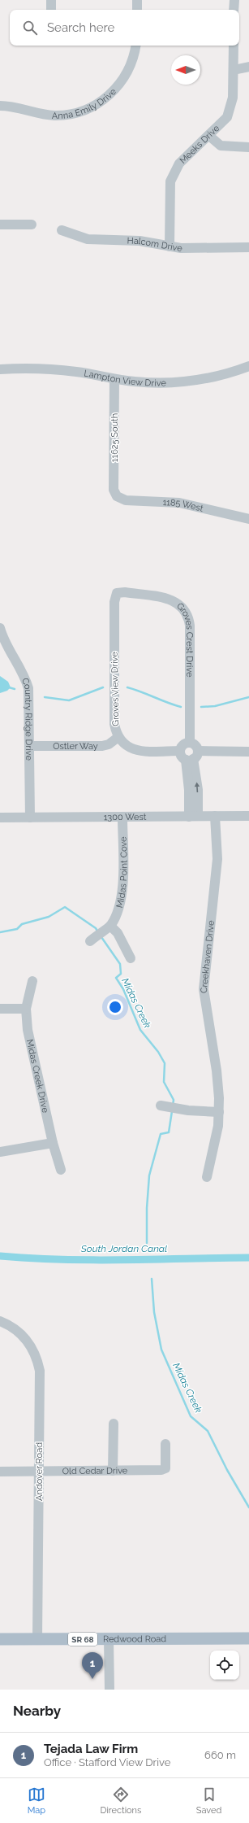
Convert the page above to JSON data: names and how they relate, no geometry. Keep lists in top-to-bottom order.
{
  "streets": {
    "main road": ["SR 68", "Redwood Road"],
    "street": [
      "Anna Emily Drive",
      "Meeks Drive",
      "Halcom Drive",
      "Lampton View Drive",
      "11625 South",
      "1185 West",
      "Groves Crest Drive",
      "Groves View Drive",
      "Country Ridge Drive",
      "Ostler Way",
      "1300 West",
      "Midas Point Cove",
      "Creekhaven Drive",
      "Midas Creek Drive",
      "Andover Road",
      "Old Cedar Drive"
    ]
  },
  "crossings": [
    ["Meeks Drive", "Halcom Drive"],
    ["Lampton View Drive", "11625 South"],
    ["11625 South", "1185 West"],
    ["Groves Crest Drive", "Groves View Drive"],
    ["Groves View Drive", "Ostler Way"],
    ["Country Ridge Drive", "Ostler Way"],
    ["Country Ridge Drive", "1300 West"],
    ["1300 West", "Midas Point Cove"],
    ["1300 West", "Creekhaven Drive"],
    ["Andover Road", "Old Cedar Drive"],
    ["Andover Road", "Redwood Road"]
  ],
  "water": ["Midas Creek", "South Jordan Canal"],
  "north": "left",
  "page": {
    "search": "Search here",
    "pins": "1",
    "heading": "Nearby",
    "list": [
      {
        "mark": "1",
        "name": "Tejada Law Firm",
        "note": "Office · Stafford View Drive",
        "value": "660 m"
      }
    ],
    "nav": ["Map", "Directions", "Saved"]
  }
}
